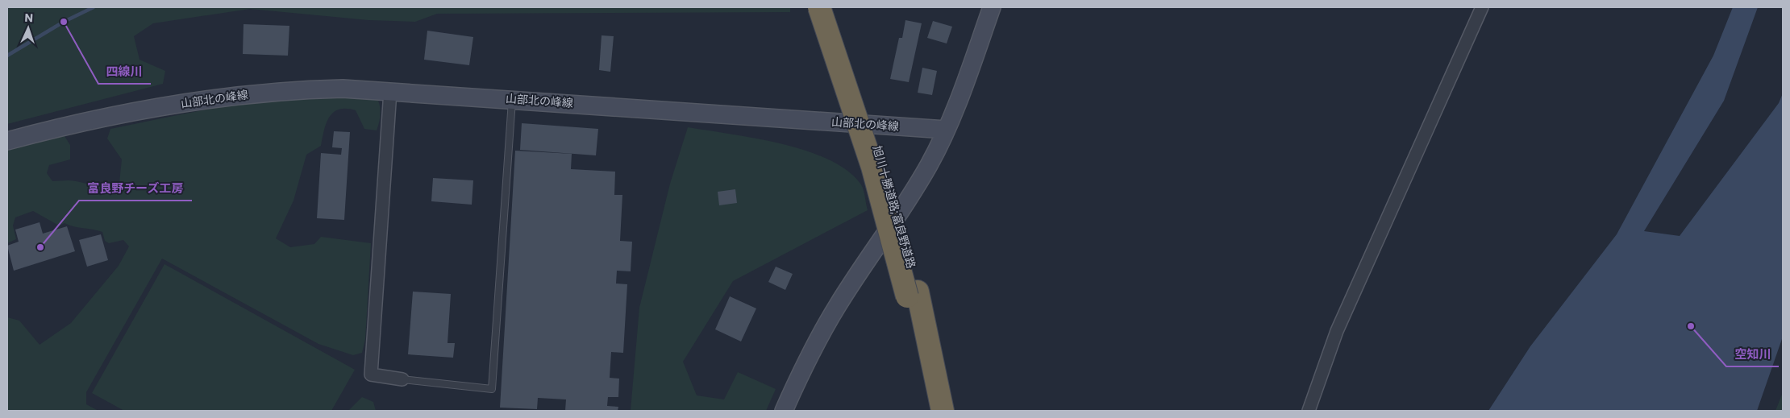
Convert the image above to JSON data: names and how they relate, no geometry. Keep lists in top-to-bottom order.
{
  "streets": {
    "highway": ["旭川十勝道路;富良野道路"],
    "main road": ["山部北の峰線"]
  },
  "places": ["四線川", "富良野チーズ工房", "空知川"],
  "north": "top"
}
